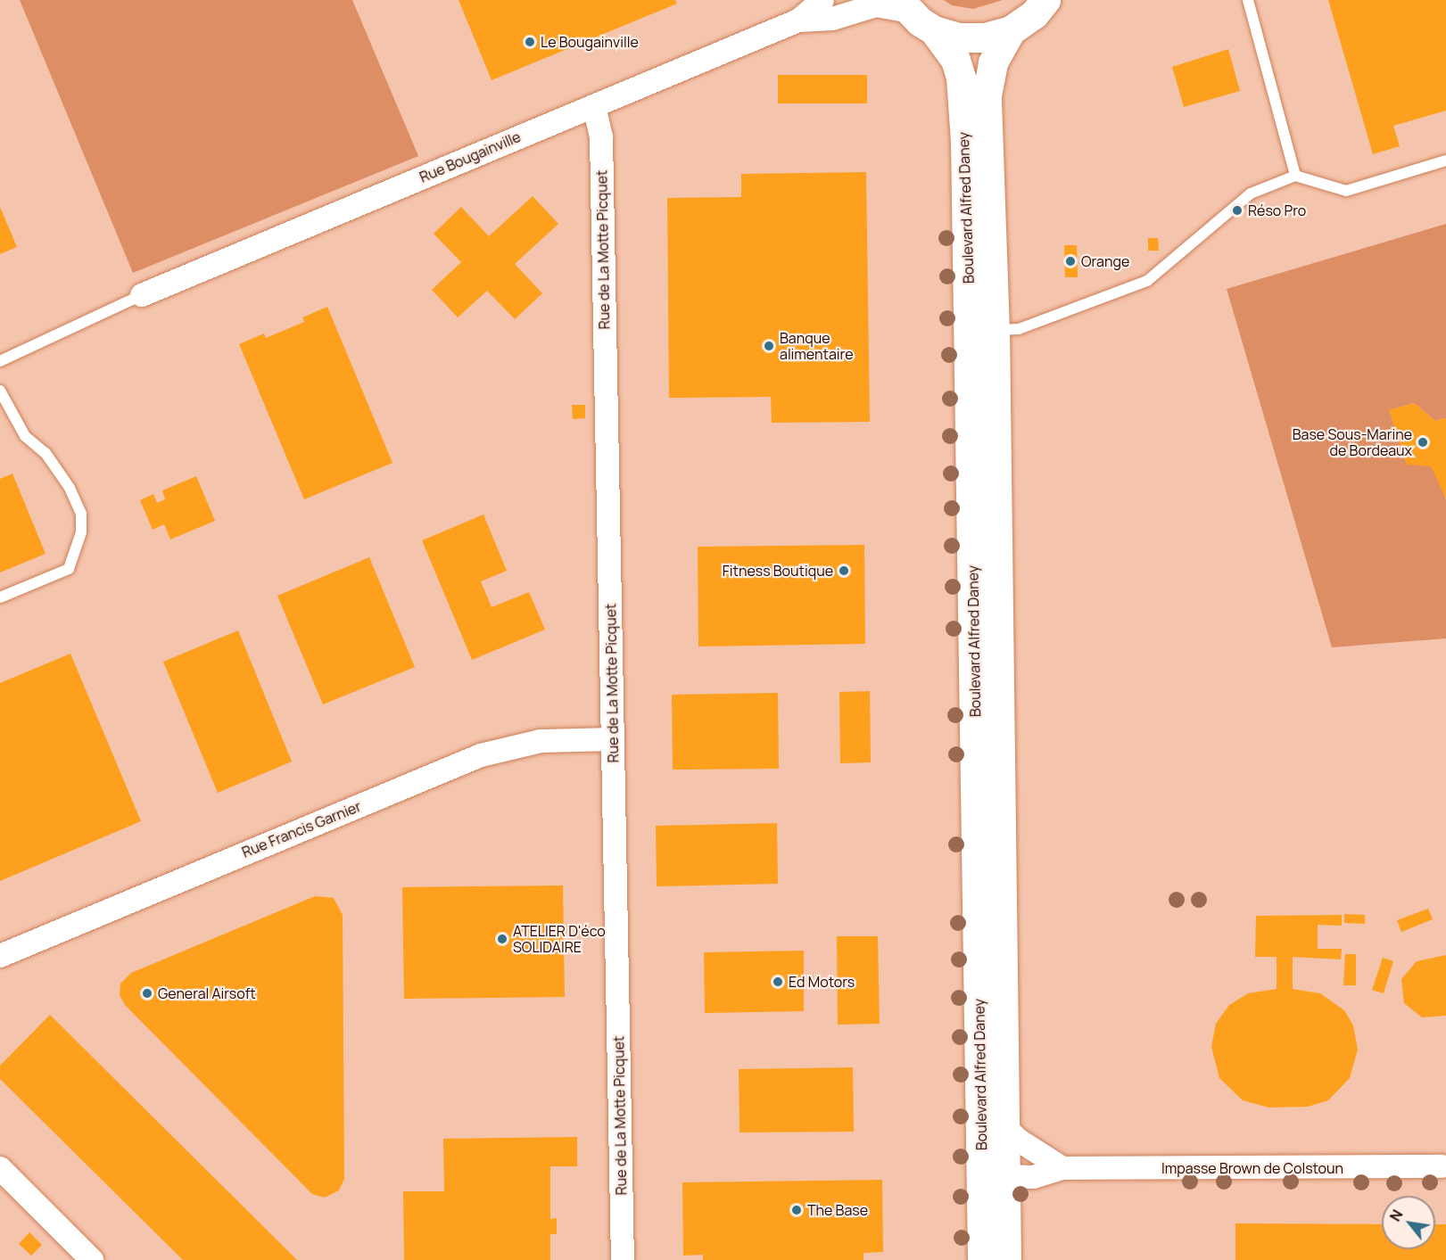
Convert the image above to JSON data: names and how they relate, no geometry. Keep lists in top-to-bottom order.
{
  "streets": {
    "main road": ["Boulevard Alfred Daney"],
    "street": [
      "Rue Bougainville",
      "Rue de La Motte Picquet",
      "Rue Francis Garnier",
      "Impasse Brown de Colstoun"
    ]
  },
  "crossings": [
    ["Rue Bougainville", "Rue de La Motte Picquet"],
    ["Boulevard Alfred Daney", "Impasse Brown de Colstoun"],
    ["Rue de La Motte Picquet", "Rue Francis Garnier"]
  ],
  "places": [
    "Le Bougainville",
    "Réso Pro",
    "Orange",
    "Banque alimentaire",
    "Base Sous-Marine de Bordeaux",
    "Fitness Boutique",
    "ATELIER D'éco SOLIDAIRE",
    "Ed Motors",
    "General Airsoft",
    "The Base"
  ],
  "north": "top left"
}
